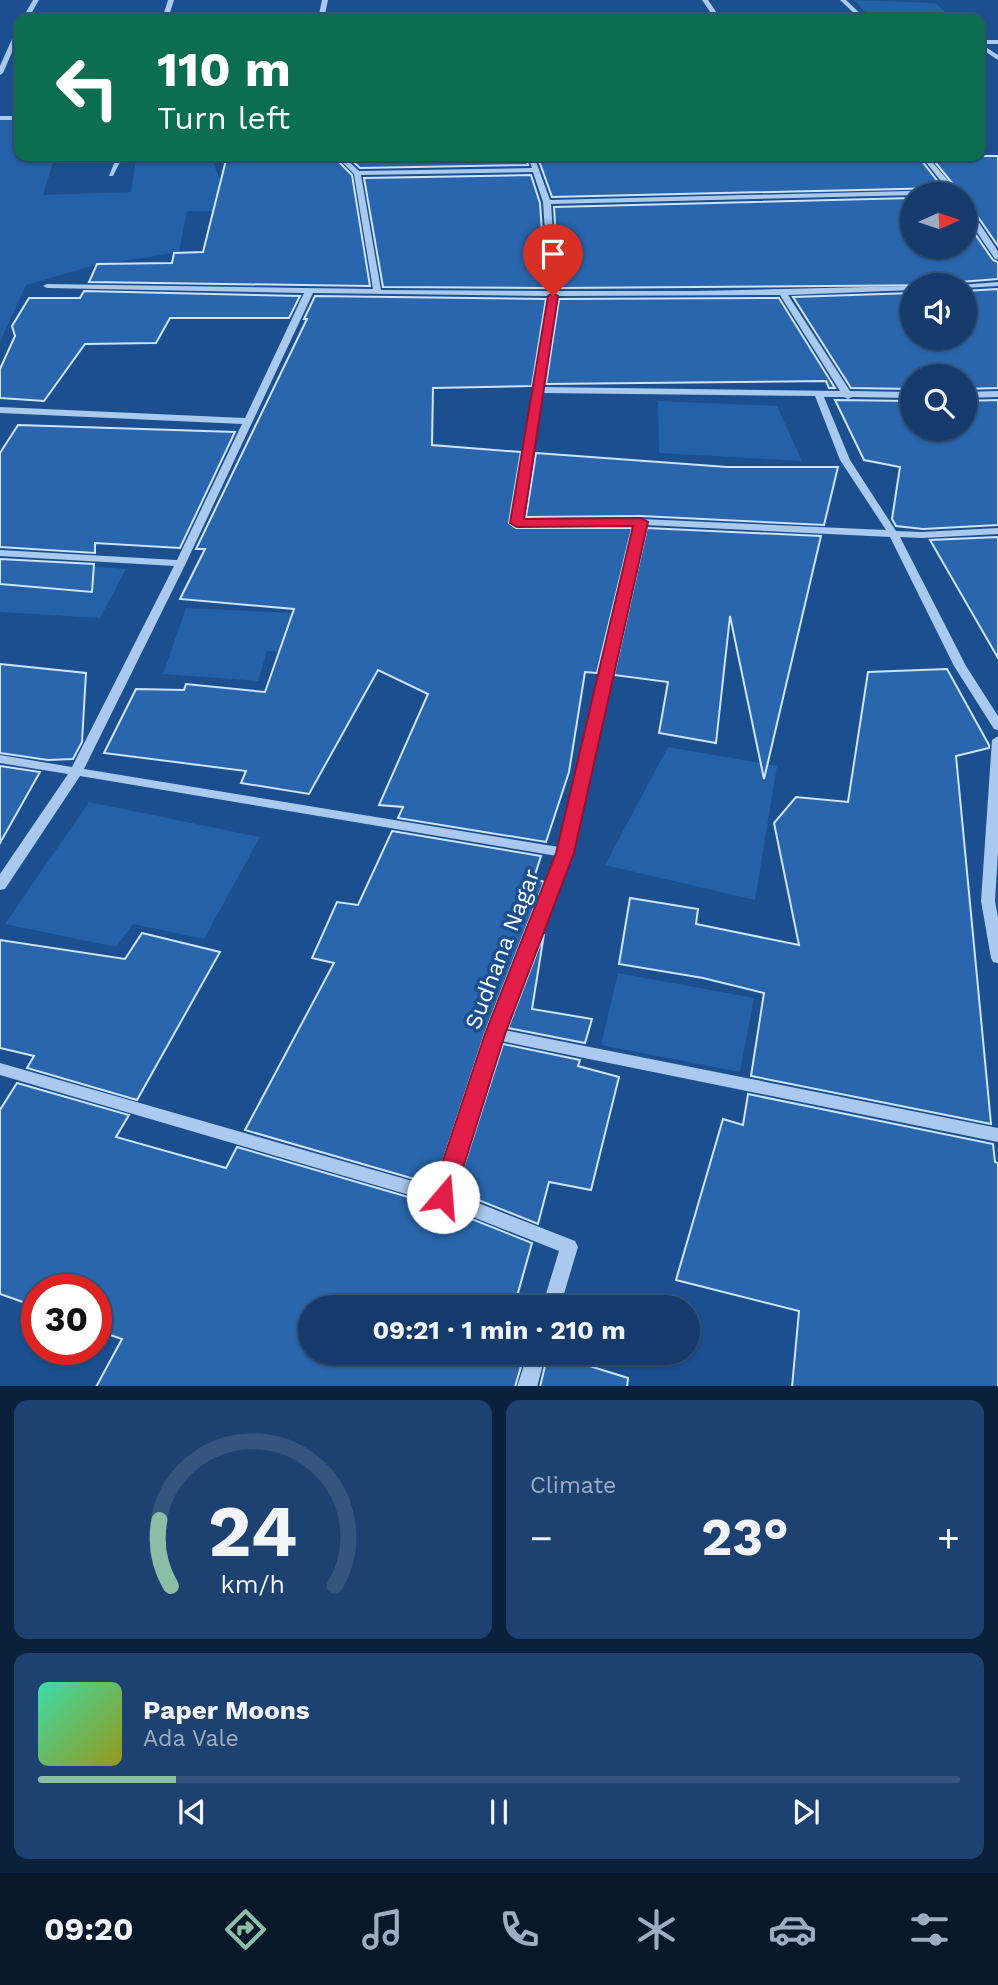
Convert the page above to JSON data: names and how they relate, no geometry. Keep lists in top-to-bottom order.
{
  "streets": {
    "street": ["Sudhana Nagar"]
  },
  "north": "right",
  "page": {
    "turn": ["110 m", "Turn left"],
    "limit": "30",
    "trip": "09:21 · 1 min · 210 m",
    "tile": "Climate",
    "heat": ["−", "23°", "+"],
    "song": ["Paper Moons", "Ada Vale"],
    "tabs": "09:20",
    "gauge": ["24", "km/h"]
  }
}
